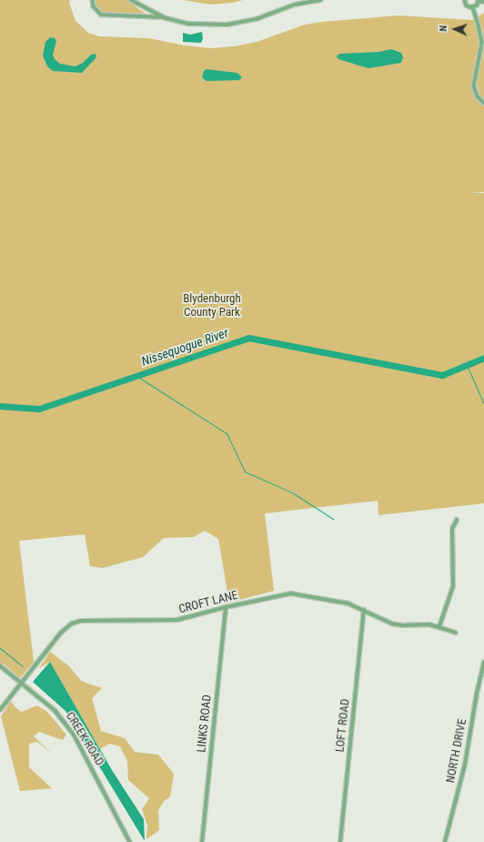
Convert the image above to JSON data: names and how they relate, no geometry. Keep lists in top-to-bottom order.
{
  "streets": {
    "street": [
      "CROFT LANE",
      "LINKS ROAD",
      "LOFT ROAD",
      "CREEK ROAD",
      "NORTH DRIVE"
    ]
  },
  "crossings": [
    ["CROFT LANE", "LINKS ROAD"],
    ["CROFT LANE", "LOFT ROAD"],
    ["CROFT LANE", "CREEK ROAD"]
  ],
  "water": ["Nissequogue River"],
  "parks": ["Blydenburgh County Park"],
  "north": "left"
}
